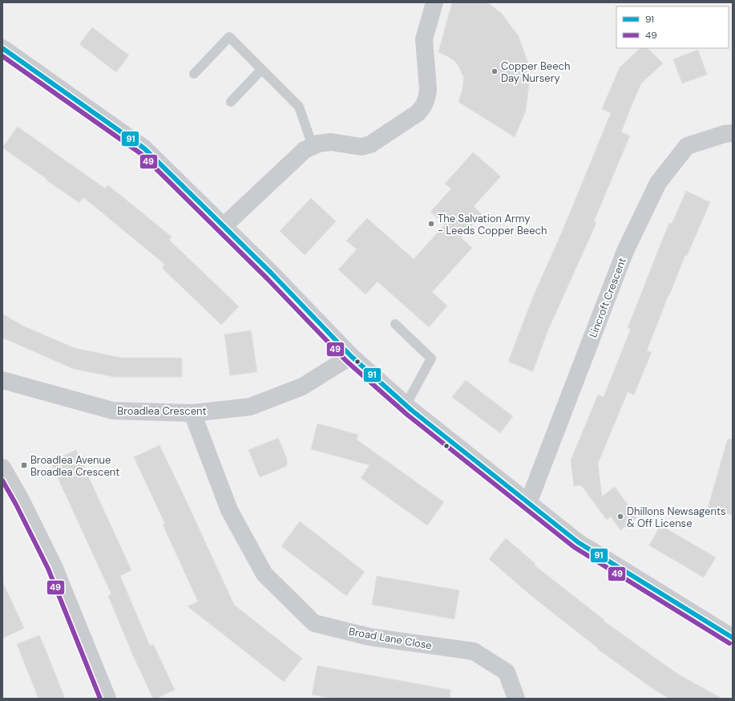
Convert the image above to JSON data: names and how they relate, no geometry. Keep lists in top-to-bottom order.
{
  "streets": {
    "street": ["Lincroft Crescent", "Broadlea Crescent", "Broad Lane Close"]
  },
  "crossings": [
    ["Broadlea Crescent", "Broad Lane Close"]
  ],
  "places": {
    "other": ["Copper Beech Day Nursery", "The Salvation Army - Leeds Copper Beech", "Dhillons Newsagents & Off License"],
    "transit": ["Broadlea Avenue Broadlea Crescent"]
  },
  "lines": ["transit line 91", "transit line 49"],
  "legend": ["91", "49"]
}
